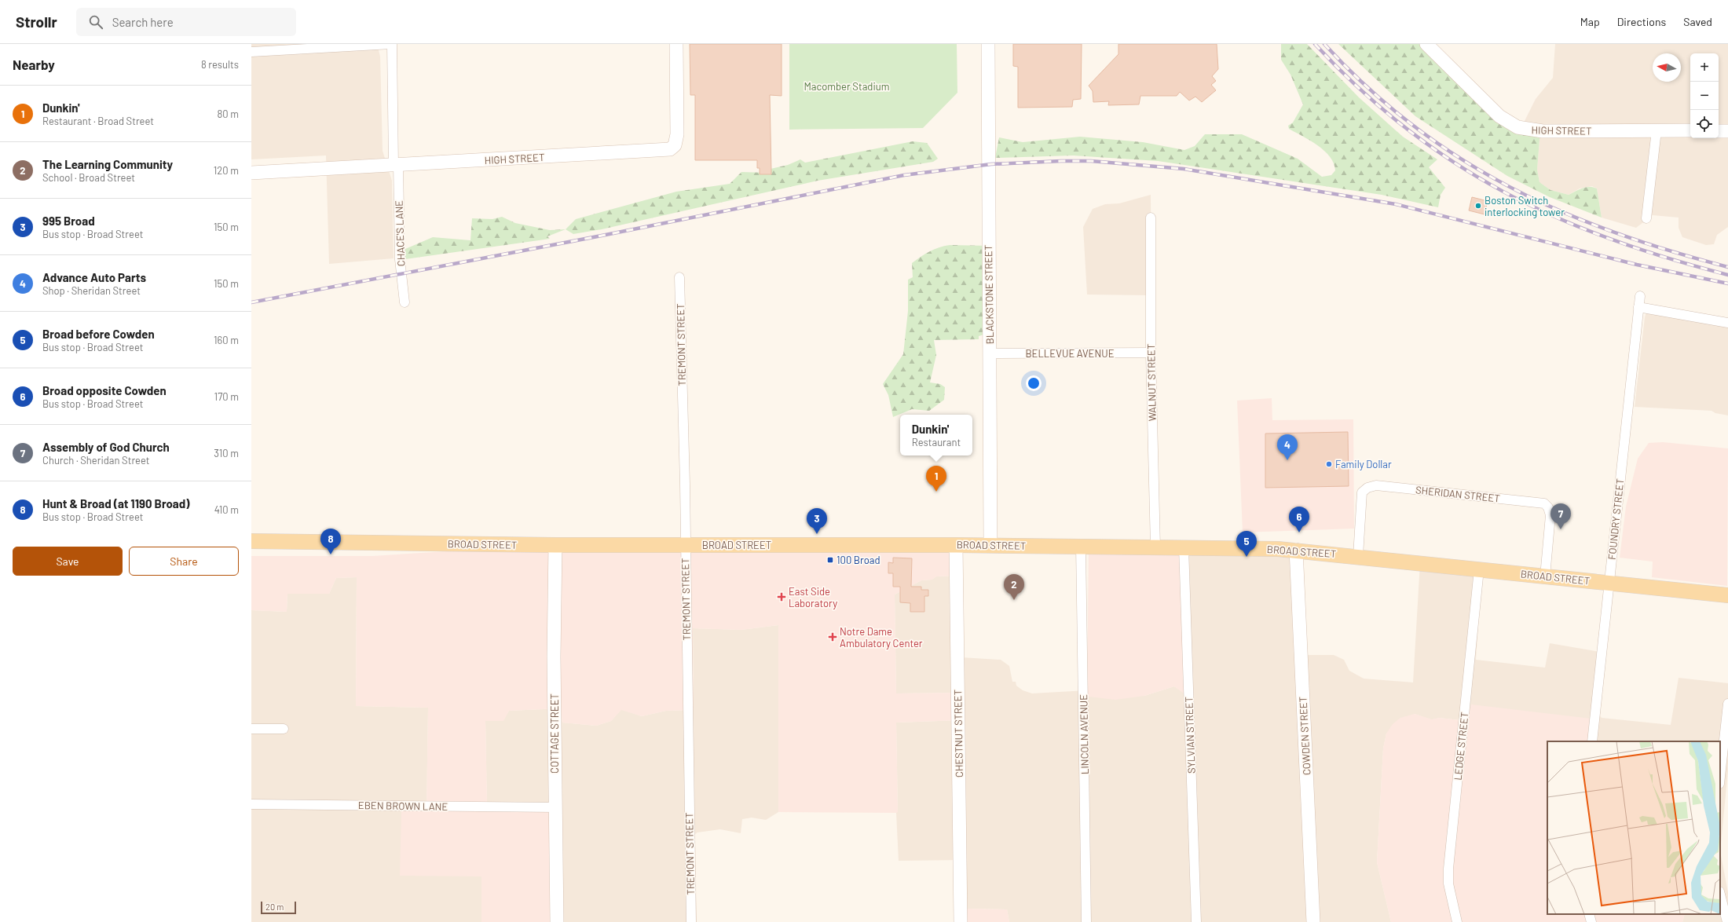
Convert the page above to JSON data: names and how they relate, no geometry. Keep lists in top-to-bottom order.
{
  "streets": {
    "main road": ["BROAD STREET"],
    "street": [
      "HIGH STREET",
      "CHACE'S LANE",
      "BLACKSTONE STREET",
      "TREMONT STREET",
      "BELLEVUE AVENUE",
      "WALNUT STREET",
      "SHERIDAN STREET",
      "FOUNDRY STREET",
      "COTTAGE STREET",
      "CHESTNUT STREET",
      "LINCOLN AVENUE",
      "SYLVIAN STREET",
      "COWDEN STREET",
      "LEDGE STREET",
      "EBEN BROWN LANE"
    ]
  },
  "crossings": [
    ["HIGH STREET", "CHACE'S LANE"],
    ["BLACKSTONE STREET", "BELLEVUE AVENUE"],
    ["BLACKSTONE STREET", "BROAD STREET"],
    ["TREMONT STREET", "BROAD STREET"],
    ["BELLEVUE AVENUE", "WALNUT STREET"],
    ["WALNUT STREET", "BROAD STREET"],
    ["SHERIDAN STREET", "BROAD STREET"],
    ["FOUNDRY STREET", "BROAD STREET"],
    ["BROAD STREET", "COTTAGE STREET"],
    ["BROAD STREET", "CHESTNUT STREET"],
    ["BROAD STREET", "LINCOLN AVENUE"],
    ["BROAD STREET", "SYLVIAN STREET"],
    ["BROAD STREET", "COWDEN STREET"],
    ["BROAD STREET", "LEDGE STREET"],
    ["COTTAGE STREET", "EBEN BROWN LANE"]
  ],
  "parks": ["Macomber Stadium"],
  "places": {
    "other": ["Boston Switch interlocking tower", "Family Dollar"],
    "transit": ["100 Broad"],
    "health": ["East Side Laboratory", "Notre Dame Ambulatory Center"]
  },
  "scale_bar": "20 m",
  "north": "left",
  "page": {
    "header": "Strollr",
    "search": "Search here",
    "nav": ["Map", "Directions", "Saved"],
    "heading": ["Nearby", "8 results"],
    "map_buttons": ["+", "−"],
    "list": [
      {
        "mark": "1",
        "name": "Dunkin'",
        "note": "Restaurant · Broad Street",
        "value": "80 m"
      },
      {
        "mark": "2",
        "name": "The Learning Community",
        "note": "School · Broad Street",
        "value": "120 m"
      },
      {
        "mark": "3",
        "name": "995 Broad",
        "note": "Bus stop · Broad Street",
        "value": "150 m"
      },
      {
        "mark": "4",
        "name": "Advance Auto Parts",
        "note": "Shop · Sheridan Street",
        "value": "150 m"
      },
      {
        "mark": "5",
        "name": "Broad before Cowden",
        "note": "Bus stop · Broad Street",
        "value": "160 m"
      },
      {
        "mark": "6",
        "name": "Broad opposite Cowden",
        "note": "Bus stop · Broad Street",
        "value": "170 m"
      },
      {
        "mark": "7",
        "name": "Assembly of God Church",
        "note": "Church · Sheridan Street",
        "value": "310 m"
      },
      {
        "mark": "8",
        "name": "Hunt & Broad (at 1190 Broad)",
        "note": "Bus stop · Broad Street",
        "value": "410 m"
      }
    ],
    "popup": ["Dunkin'", "Restaurant"],
    "pins": [
      "4",
      "1",
      "7",
      "6",
      "3",
      "8",
      "5",
      "2"
    ],
    "buttons": ["Save", "Share"],
    "scale": "20 m"
  }
}
